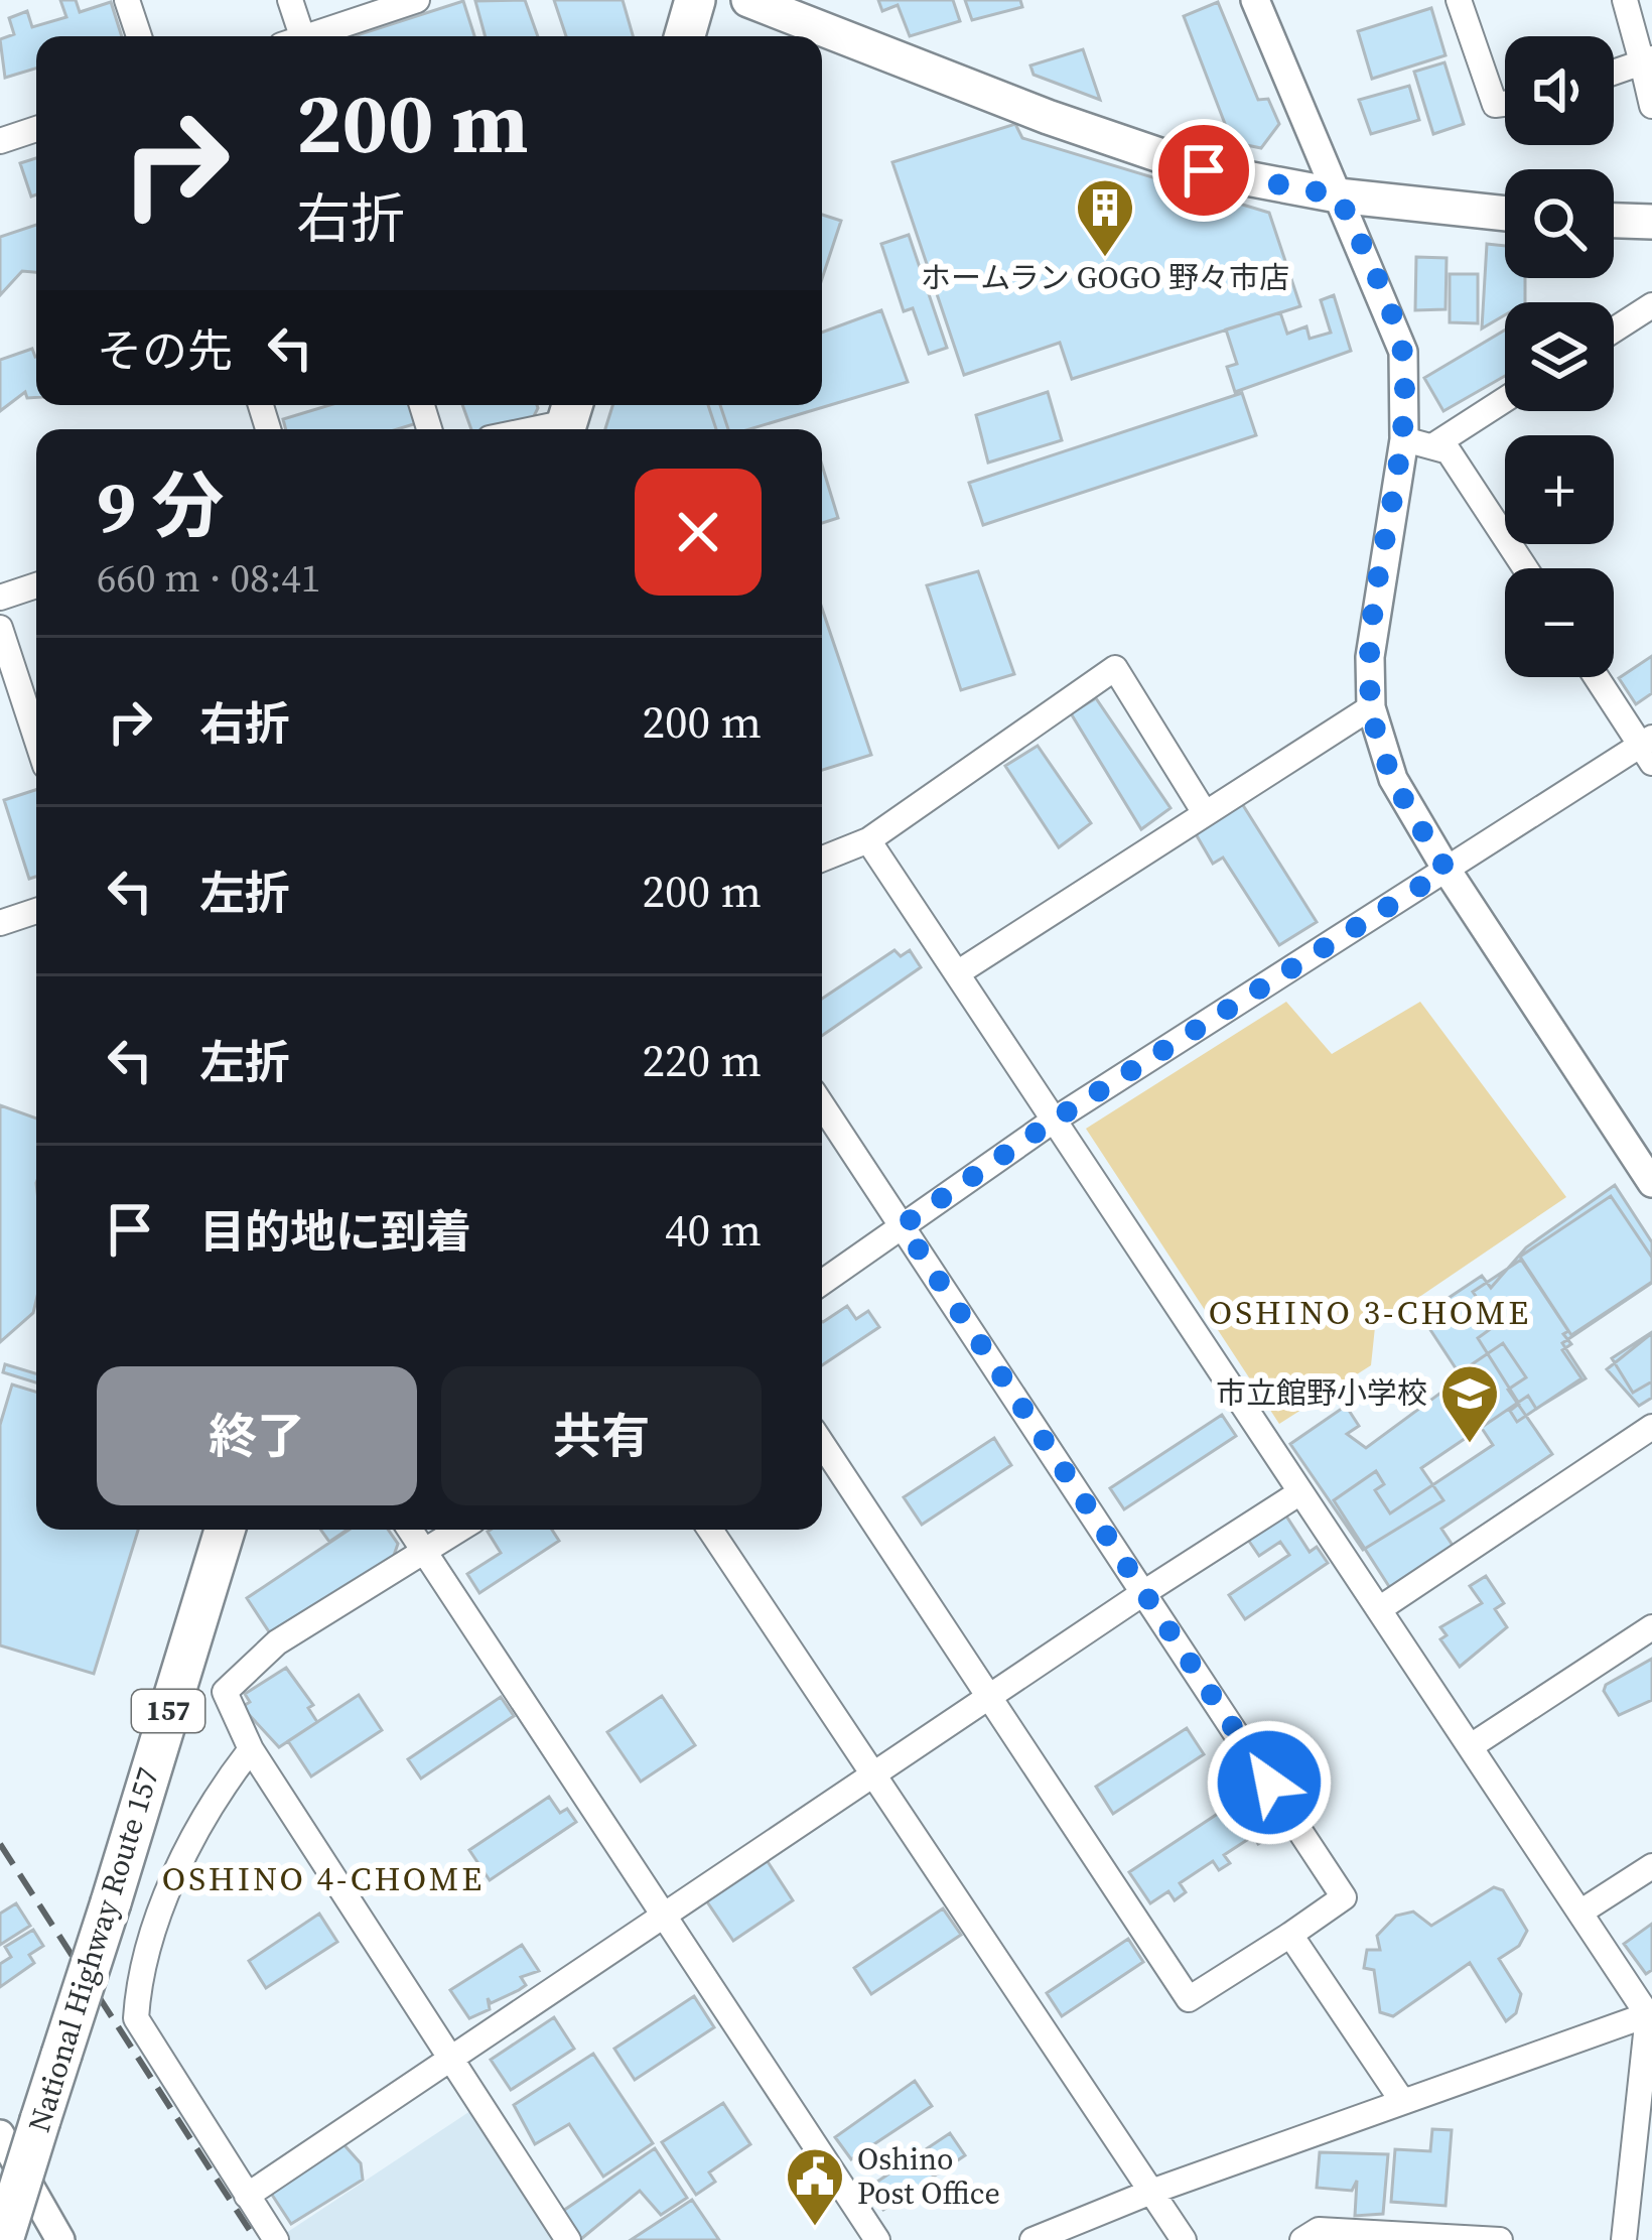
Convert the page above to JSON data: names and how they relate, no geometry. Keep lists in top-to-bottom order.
{
  "streets": {
    "highway": ["157", "National Highway Route 157"]
  },
  "districts": ["OSHINO 3-CHOME", "OSHINO 4-CHOME"],
  "places": {
    "building": ["ホームラン GOGO 野々市店"],
    "school or university": ["市立館野小学校"],
    "public building": ["Oshino Post Office"]
  },
  "page": {
    "map_buttons": ["+", "−"],
    "turn": ["200 m", "右折"],
    "then": "その先",
    "heading": ["9 分", "660 m · 08:41"],
    "list": [
      {
        "name": "右折",
        "value": "200 m"
      },
      {
        "name": "左折",
        "value": "200 m"
      },
      {
        "name": "左折",
        "value": "220 m"
      },
      {
        "name": "目的地に到着",
        "value": "40 m"
      }
    ],
    "buttons": ["終了", "共有"]
  }
}
